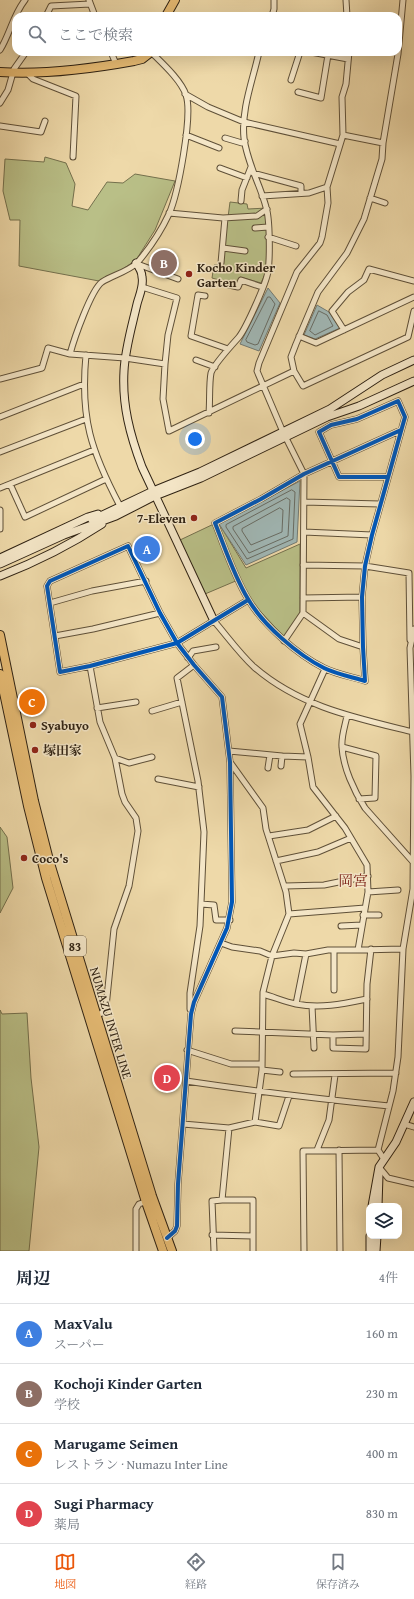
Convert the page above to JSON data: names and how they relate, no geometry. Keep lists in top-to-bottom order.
{
  "streets": {
    "main road": ["83", "NUMAZU INTER LINE"]
  },
  "districts": ["岡宮"],
  "places": [
    "Kocho Kinder Garten",
    "7-Eleven",
    "Syabuyo",
    "塚田家",
    "Coco's"
  ],
  "page": {
    "search": "ここで検索",
    "pins": [
      "B",
      "A",
      "C",
      "D"
    ],
    "heading": ["周辺", "4件"],
    "list": [
      {
        "mark": "A",
        "name": "MaxValu",
        "note": "スーパー",
        "value": "160 m"
      },
      {
        "mark": "B",
        "name": "Kochoji Kinder Garten",
        "note": "学校",
        "value": "230 m"
      },
      {
        "mark": "C",
        "name": "Marugame Seimen",
        "note": "レストラン · Numazu Inter Line",
        "value": "400 m"
      },
      {
        "mark": "D",
        "name": "Sugi Pharmacy",
        "note": "薬局",
        "value": "830 m"
      }
    ],
    "nav": ["地図", "経路", "保存済み"]
  }
}
